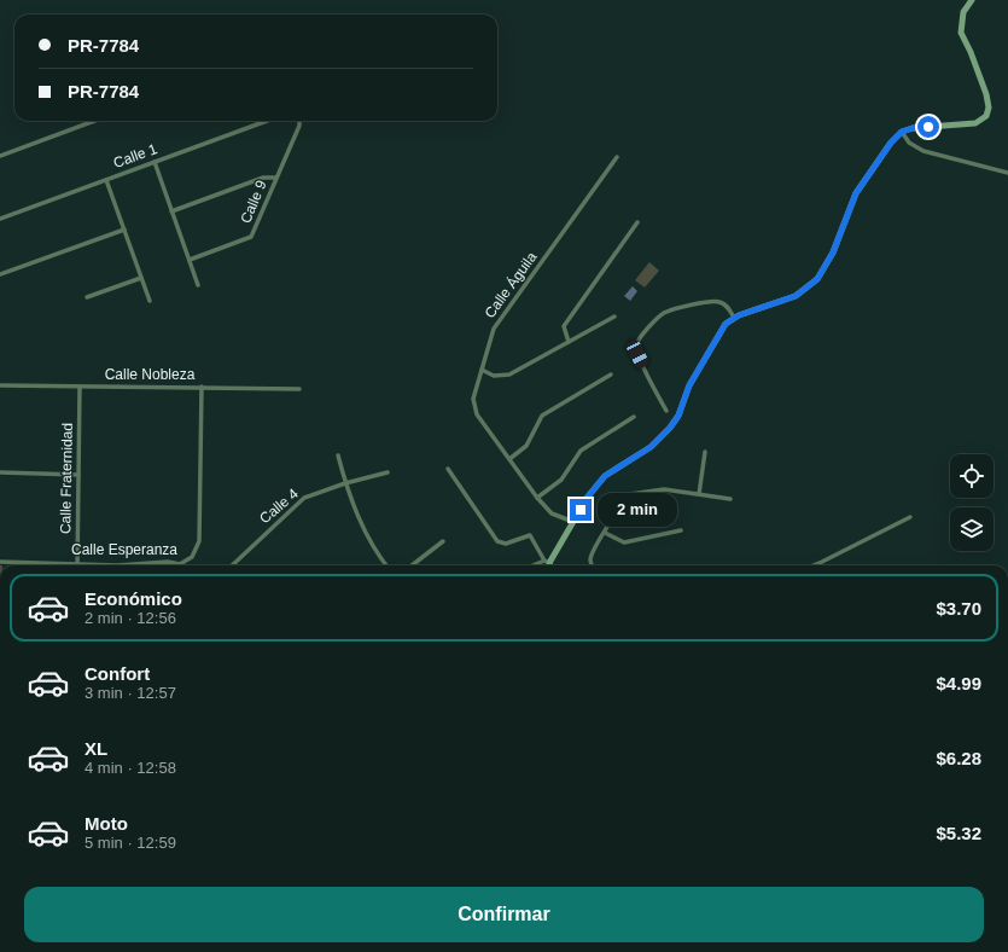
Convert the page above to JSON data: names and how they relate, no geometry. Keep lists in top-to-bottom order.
{
  "streets": {
    "street": [
      "Calle 1",
      "Calle 9",
      "Calle Águila",
      "Calle Nobleza",
      "Calle Fraternidad",
      "Calle 4",
      "Calle Esperanza"
    ]
  },
  "crossings": [
    ["Calle Nobleza", "Calle Fraternidad"],
    ["Calle Nobleza", "Calle Esperanza"],
    ["Calle Fraternidad", "Calle Esperanza"]
  ],
  "page": {
    "banner": ["PR-7784", "PR-7784"],
    "bubble": "2 min",
    "list": [
      {
        "name": "Económico",
        "note": "2 min · 12:56",
        "value": "$3.70"
      },
      {
        "name": "Confort",
        "note": "3 min · 12:57",
        "value": "$4.99"
      },
      {
        "name": "XL",
        "note": "4 min · 12:58",
        "value": "$6.28"
      },
      {
        "name": "Moto",
        "note": "5 min · 12:59",
        "value": "$5.32"
      }
    ],
    "buttons": "Confirmar"
  }
}
